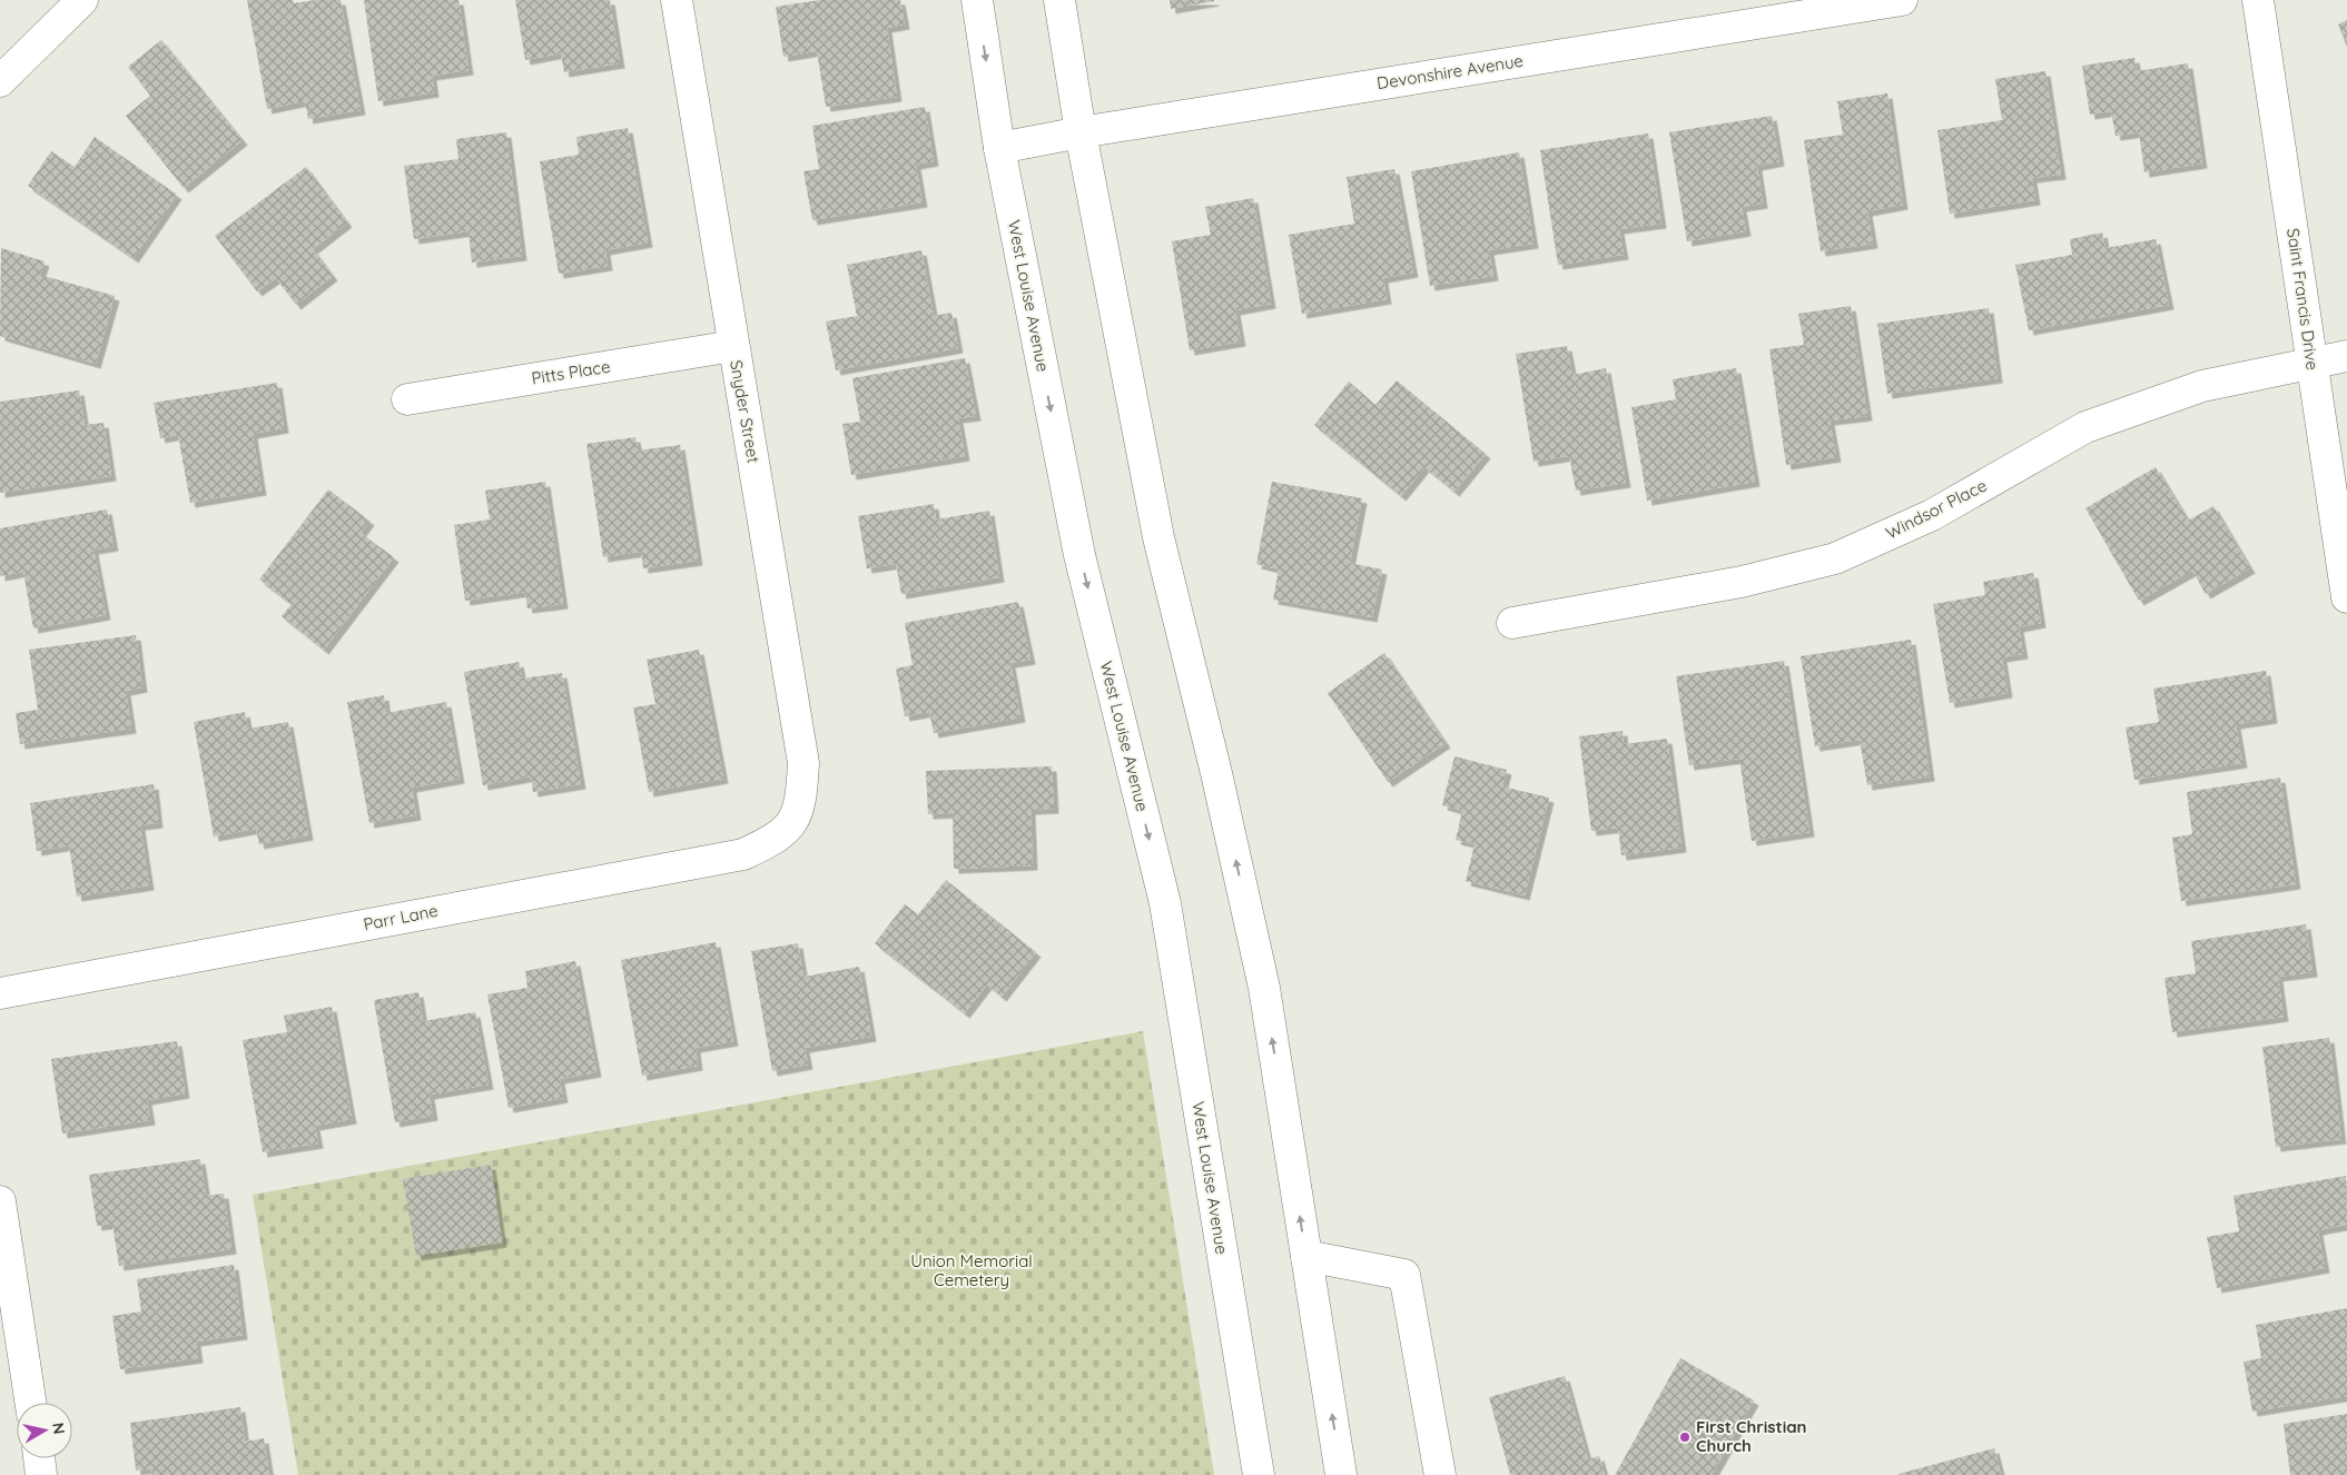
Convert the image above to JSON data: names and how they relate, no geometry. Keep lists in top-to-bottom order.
{
  "streets": {
    "street": [
      "Devonshire Avenue",
      "West Louise Avenue",
      "Saint Francis Drive",
      "Pitts Place",
      "Snyder Street",
      "Windsor Place",
      "Parr Lane"
    ]
  },
  "crossings": [
    ["Devonshire Avenue", "West Louise Avenue"],
    ["Saint Francis Drive", "Windsor Place"],
    ["Pitts Place", "Snyder Street"],
    ["Snyder Street", "Parr Lane"]
  ],
  "parks": ["Union Memorial Cemetery"],
  "places": ["First Christian Church"],
  "north": "right"
}
